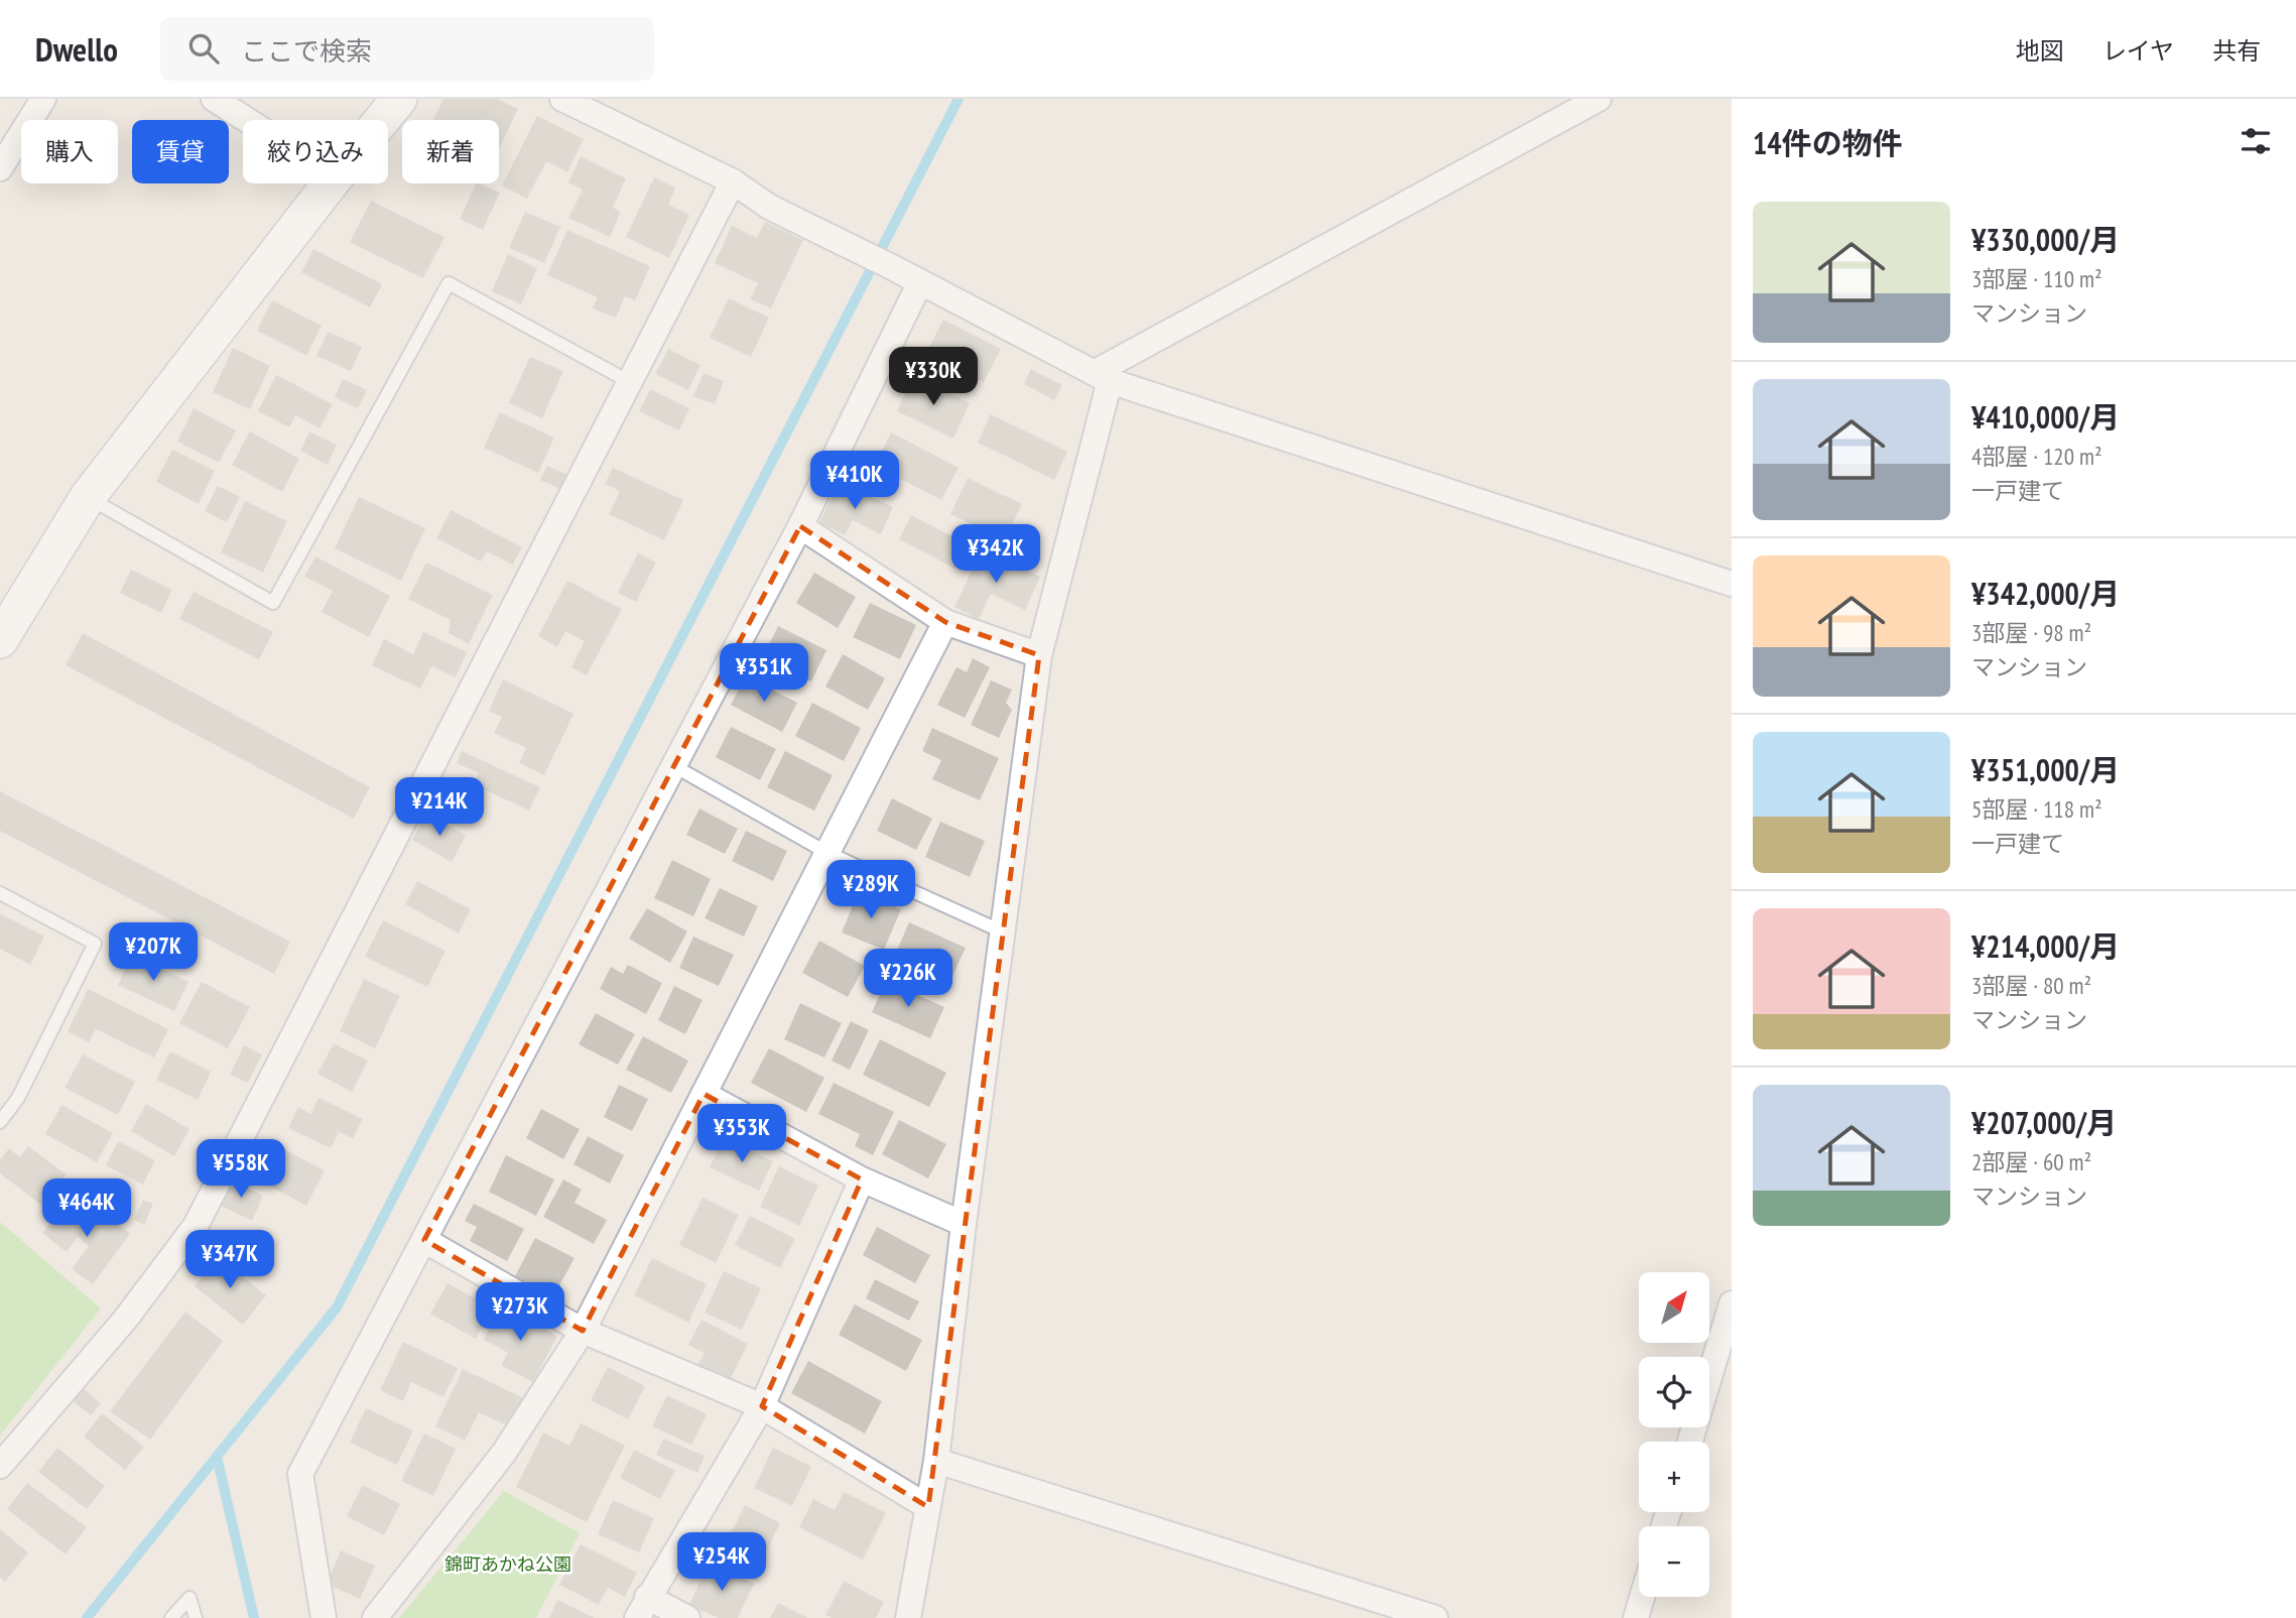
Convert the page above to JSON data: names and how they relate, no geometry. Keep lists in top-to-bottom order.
{
  "parks": ["錦町あかね公園"],
  "north": "top right",
  "page": {
    "header": "Dwello",
    "search": "ここで検索",
    "nav": ["地図", "レイヤ", "共有"],
    "heading": "14件の物件",
    "chip": [
      "購入",
      "賃貸",
      "絞り込み",
      "新着"
    ],
    "list": [
      {
        "name": "¥330,000/月",
        "note": "3部屋 · 110 m² · マンション"
      },
      {
        "name": "¥410,000/月",
        "note": "4部屋 · 120 m² · 一戸建て"
      },
      {
        "name": "¥342,000/月",
        "note": "3部屋 · 98 m² · マンション"
      },
      {
        "name": "¥351,000/月",
        "note": "5部屋 · 118 m² · 一戸建て"
      },
      {
        "name": "¥214,000/月",
        "note": "3部屋 · 80 m² · マンション"
      },
      {
        "name": "¥207,000/月",
        "note": "2部屋 · 60 m² · マンション"
      }
    ],
    "price": [
      "¥330K",
      "¥410K",
      "¥342K",
      "¥351K",
      "¥214K",
      "¥289K",
      "¥207K",
      "¥226K",
      "¥353K",
      "¥558K",
      "¥464K",
      "¥347K",
      "¥273K",
      "¥254K"
    ],
    "map_buttons": ["+", "−"]
  }
}
